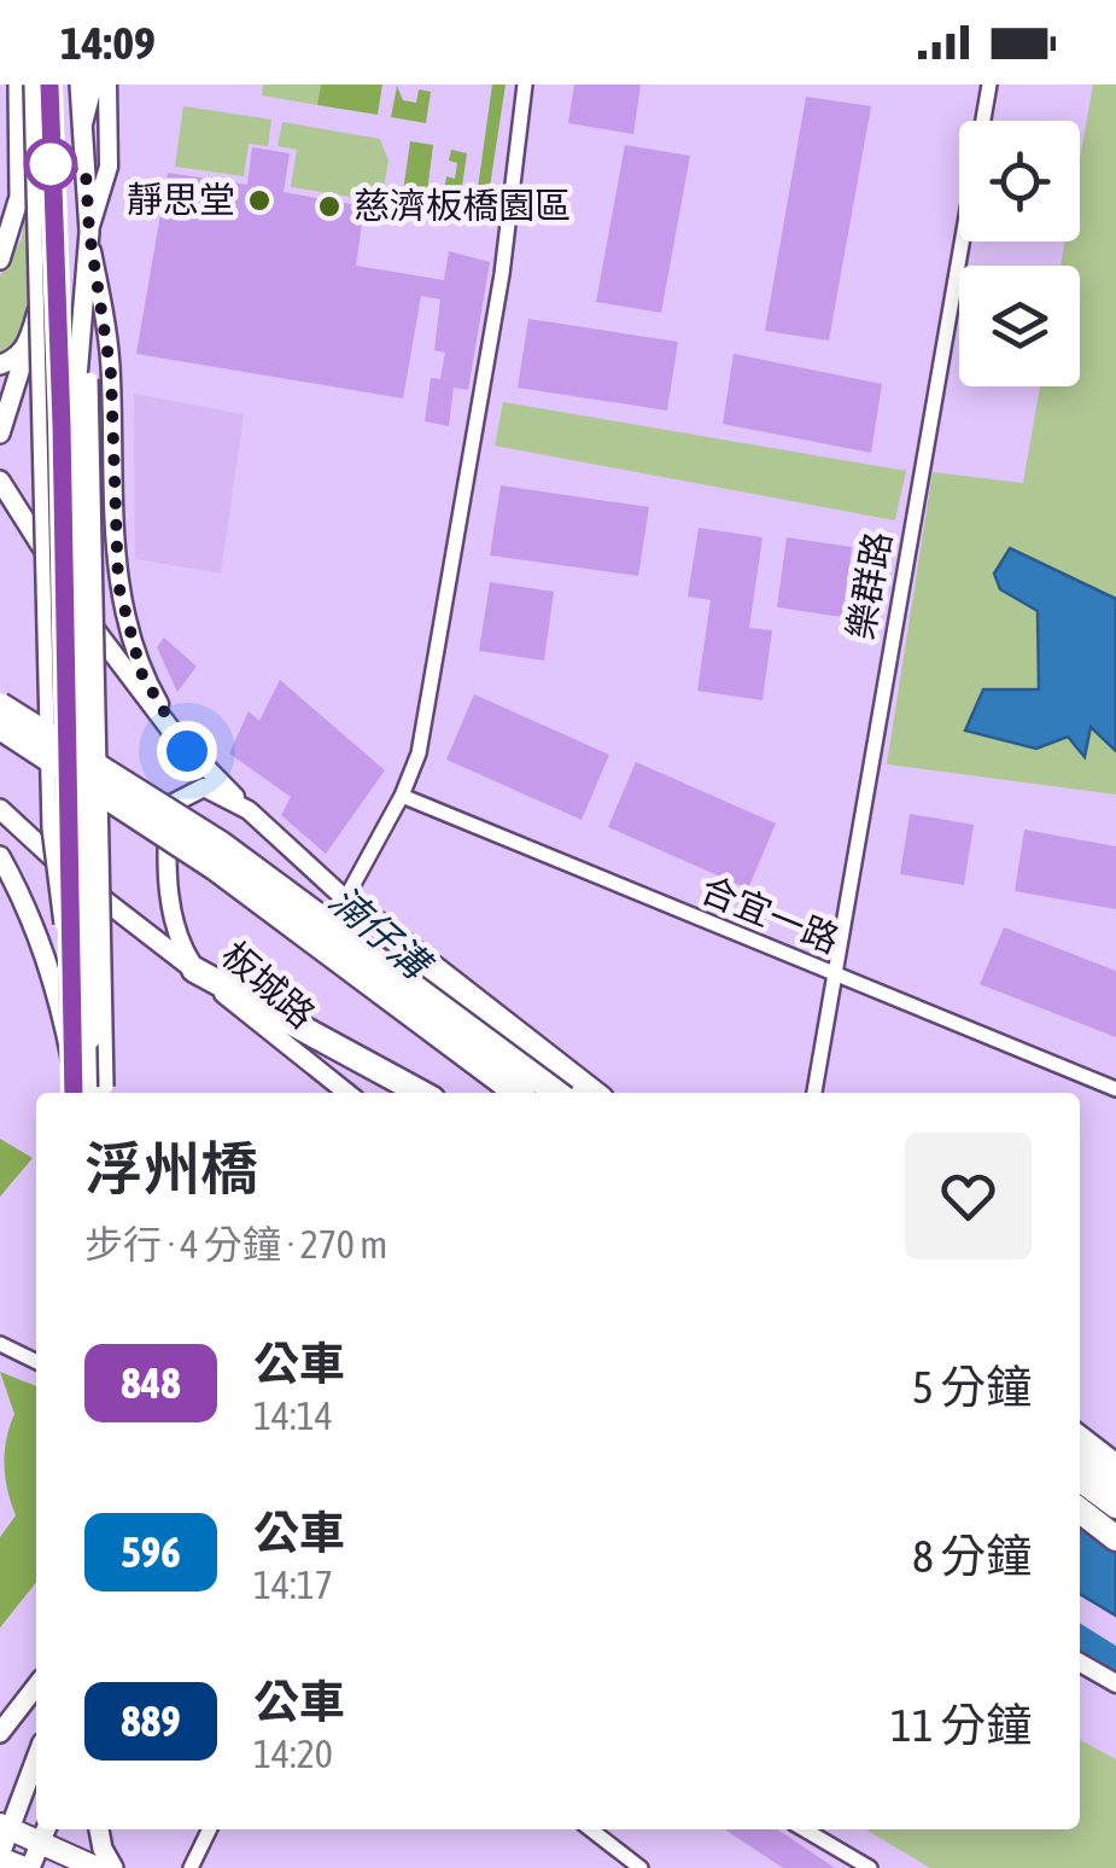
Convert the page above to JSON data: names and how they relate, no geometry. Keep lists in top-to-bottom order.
{
  "streets": {
    "street": ["樂群路", "合宜一路", "板城路"]
  },
  "crossings": [
    ["樂群路", "合宜一路"]
  ],
  "water": ["湳仔溝"],
  "places": ["靜思堂", "慈濟板橋園區"],
  "lines": ["bus line 848"],
  "page": {
    "status": "14:09",
    "heading": ["浮州橋", "步行 · 4 分鐘 · 270 m"],
    "list": [
      {
        "mark": "848",
        "name": "公車",
        "note": "14:14",
        "value": "5 分鐘"
      },
      {
        "mark": "596",
        "name": "公車",
        "note": "14:17",
        "value": "8 分鐘"
      },
      {
        "mark": "889",
        "name": "公車",
        "note": "14:20",
        "value": "11 分鐘"
      }
    ]
  }
}
